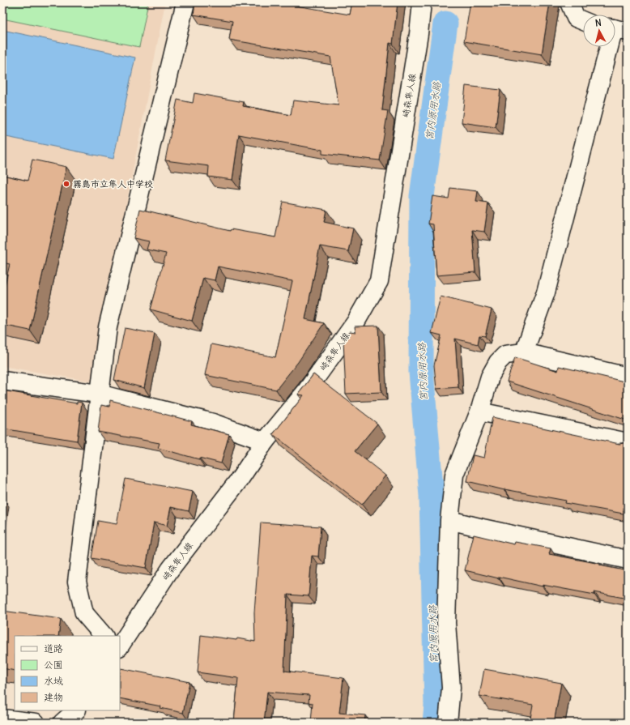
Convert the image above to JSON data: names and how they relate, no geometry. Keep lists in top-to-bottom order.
{
  "streets": {
    "street": ["崎森隼人線"]
  },
  "water": ["宮内原用水路"],
  "places": ["霧島市立隼人中学校"],
  "legend": [
    "道路",
    "公園",
    "水域",
    "建物"
  ],
  "north": "top"
}
